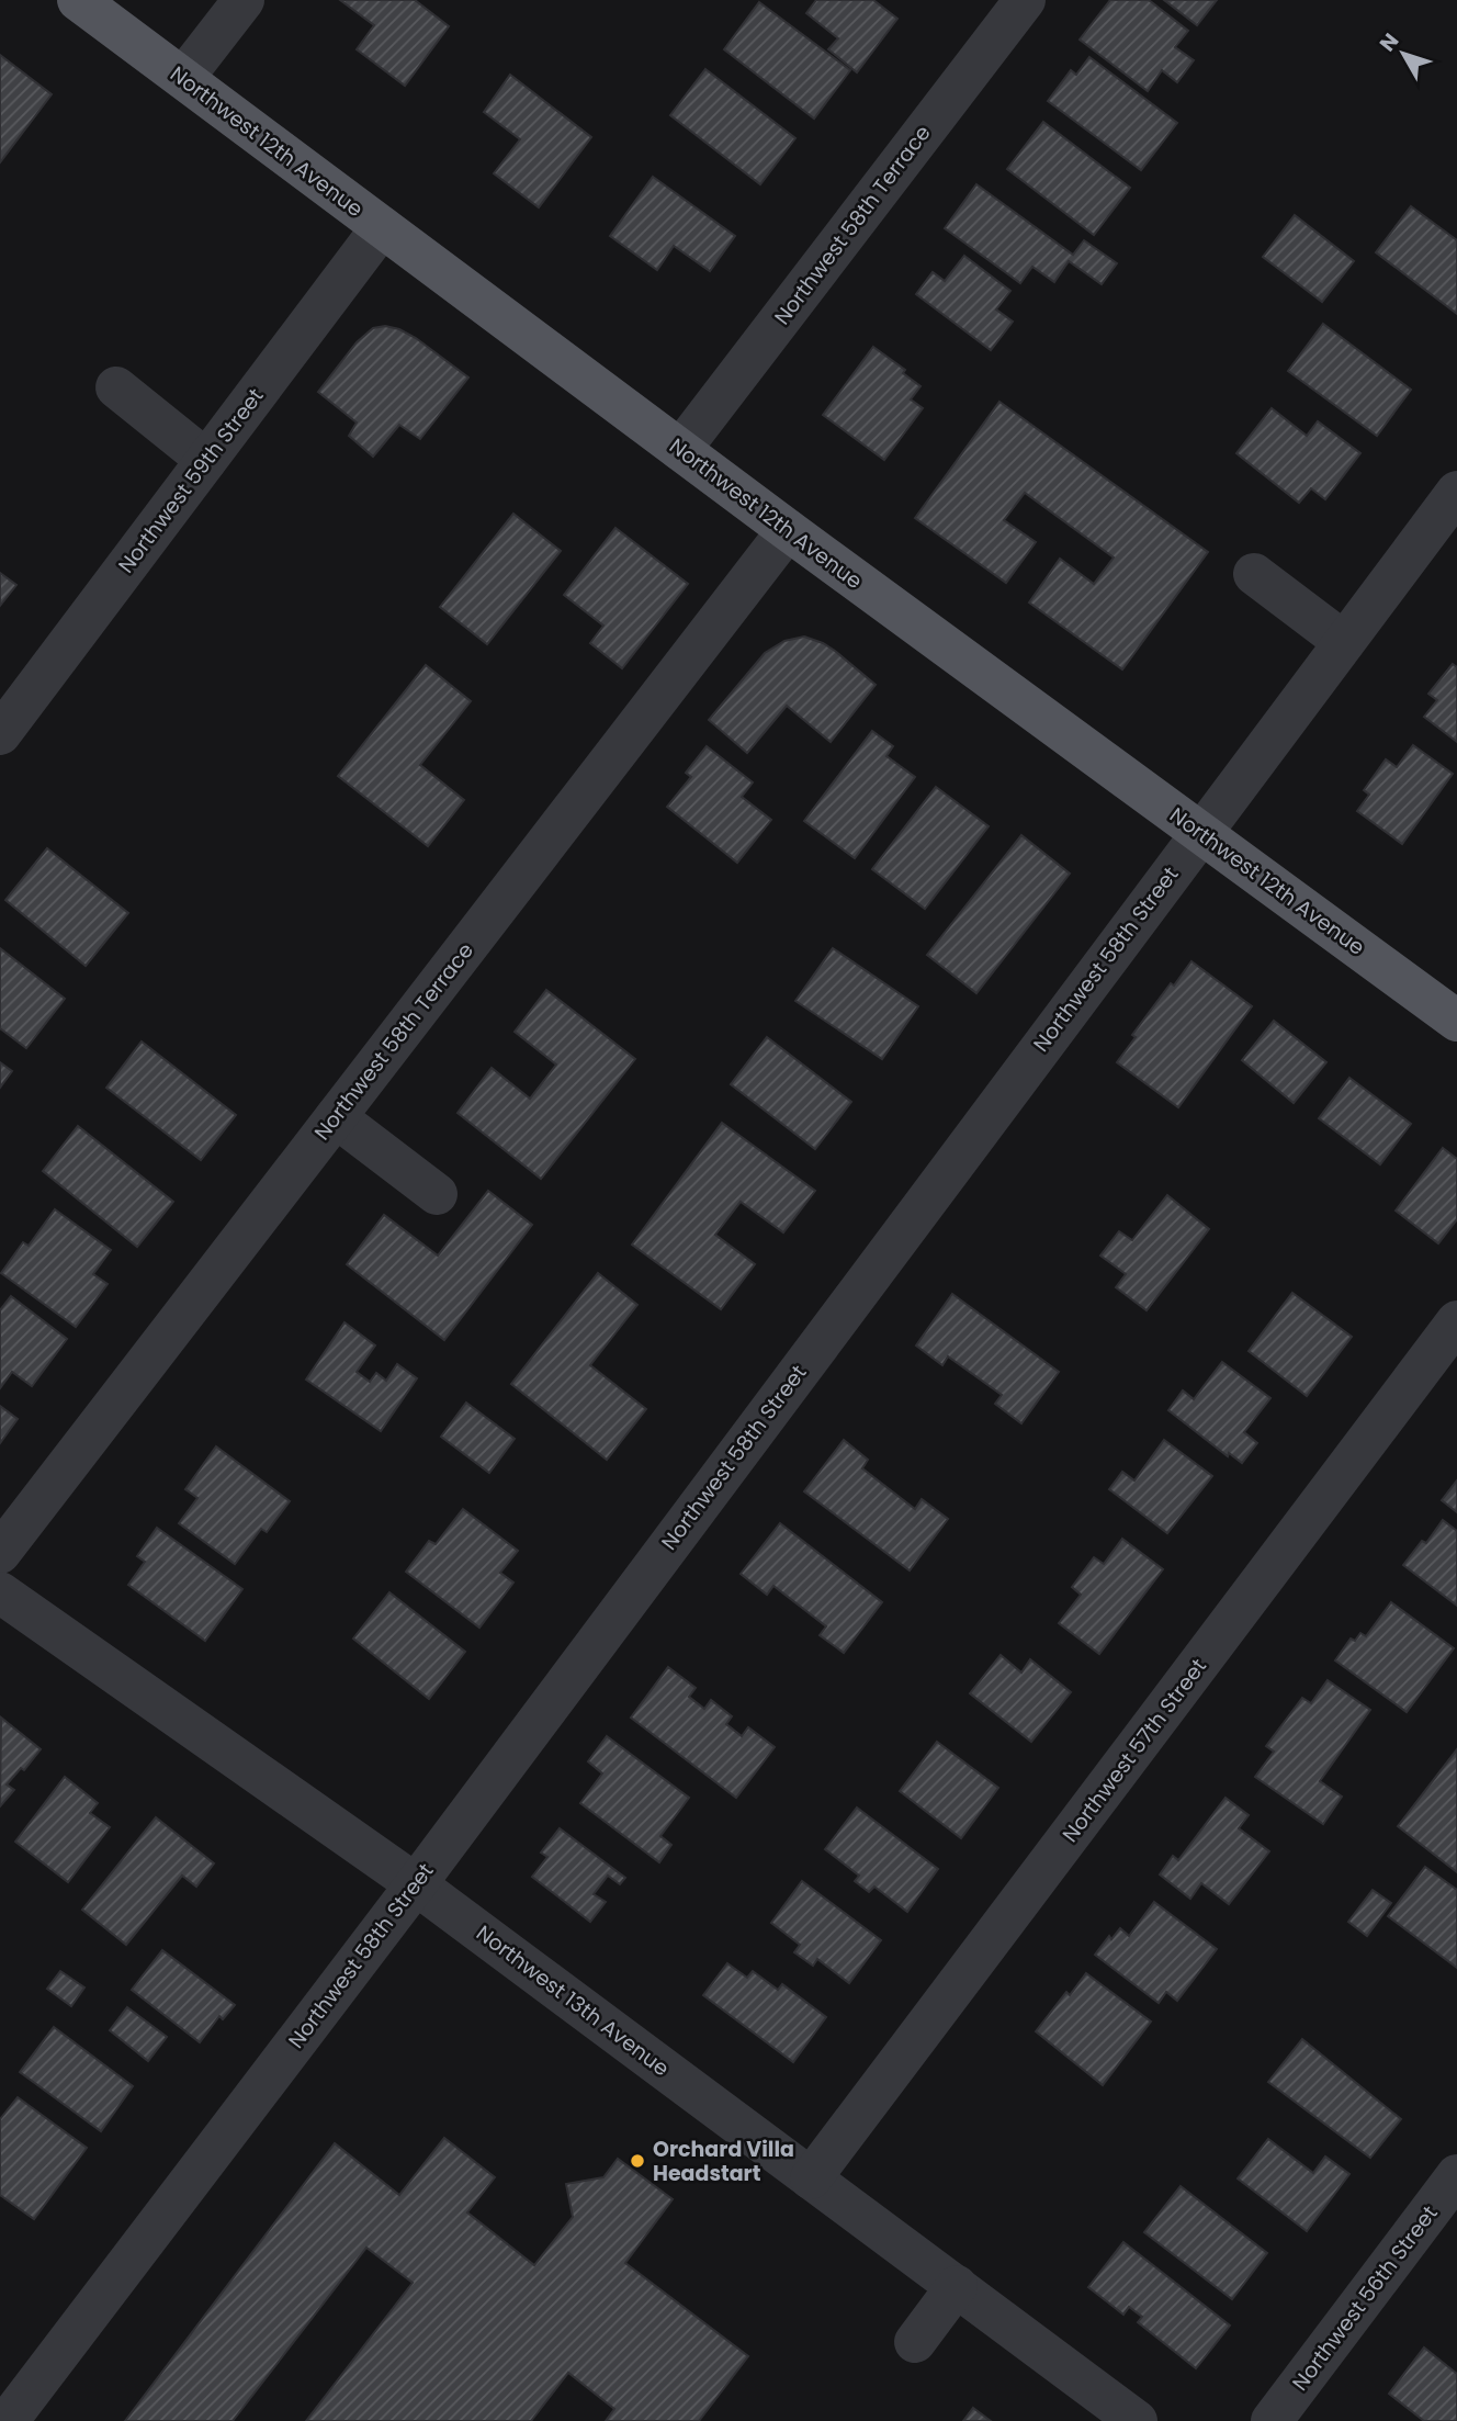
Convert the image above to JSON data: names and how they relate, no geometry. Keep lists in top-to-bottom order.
{
  "streets": {
    "main road": ["Northwest 12th Avenue"],
    "street": [
      "Northwest 58th Terrace",
      "Northwest 59th Street",
      "Northwest 58th Street",
      "Northwest 57th Street",
      "Northwest 13th Avenue",
      "Northwest 56th Street"
    ]
  },
  "crossings": [
    ["Northwest 12th Avenue", "Northwest 58th Terrace"],
    ["Northwest 12th Avenue", "Northwest 59th Street"],
    ["Northwest 12th Avenue", "Northwest 58th Street"],
    ["Northwest 58th Street", "Northwest 13th Avenue"],
    ["Northwest 57th Street", "Northwest 13th Avenue"]
  ],
  "places": ["Orchard Villa Headstart"],
  "north": "top left"
}
